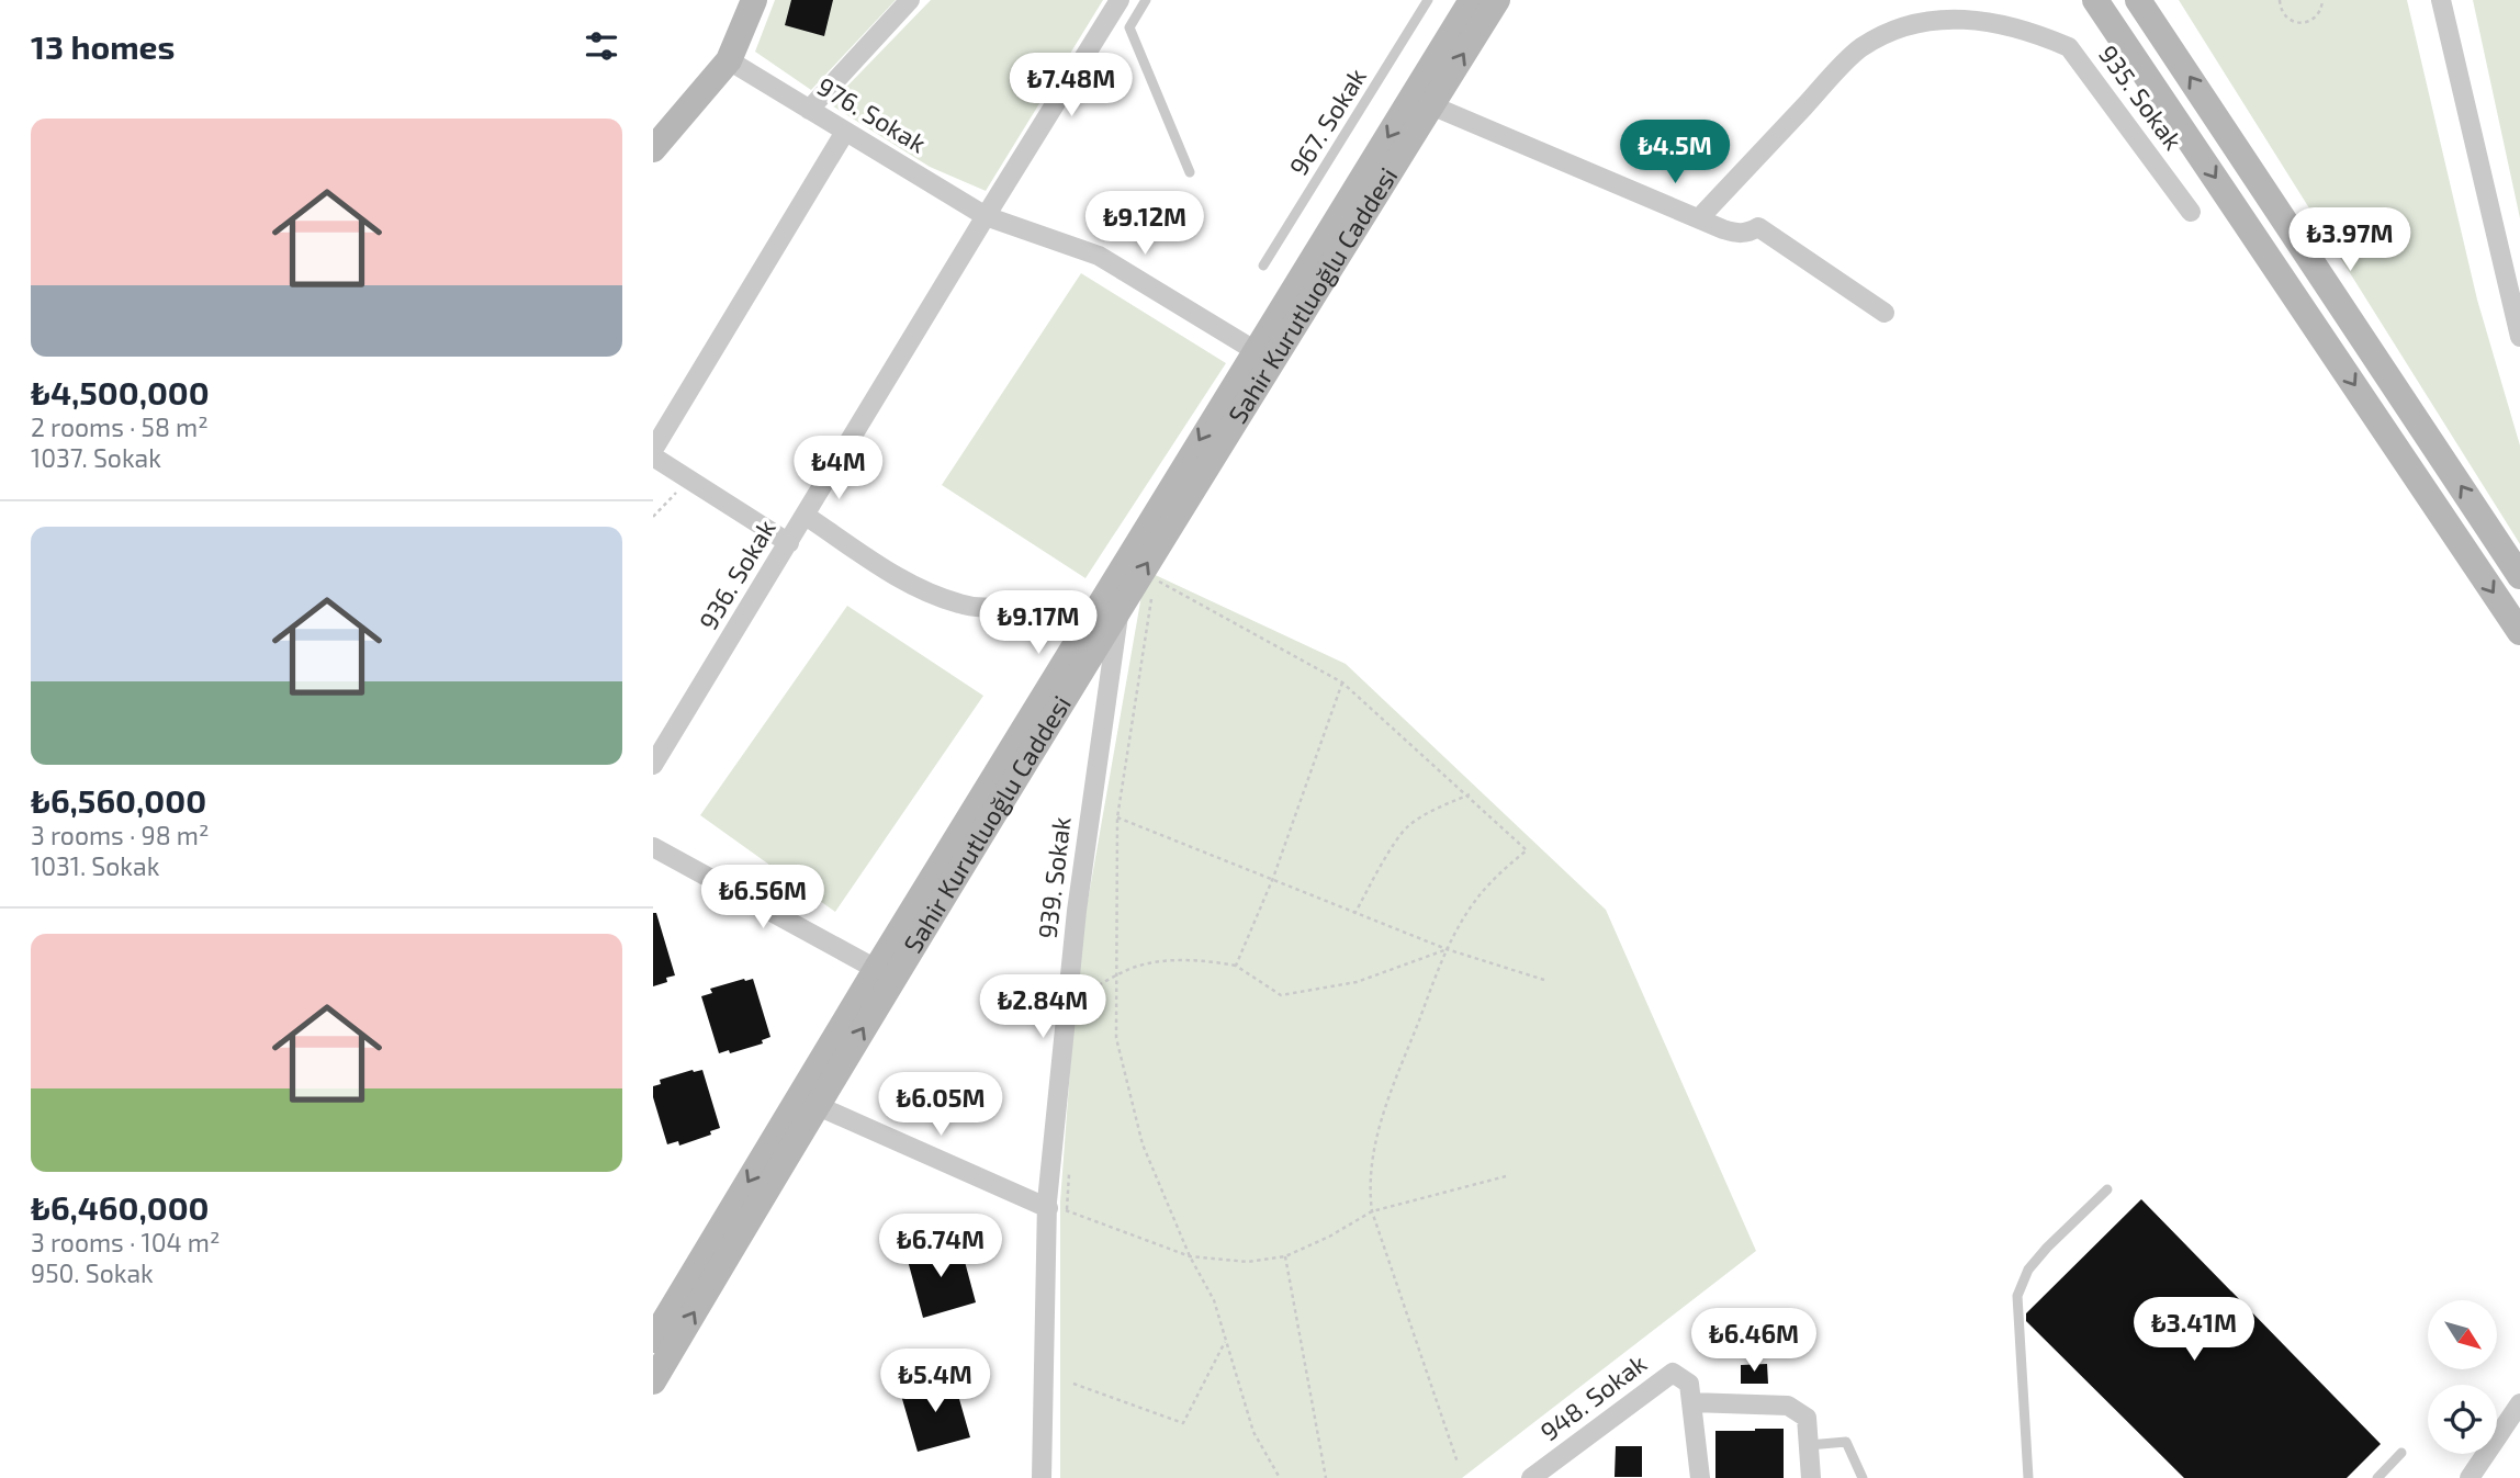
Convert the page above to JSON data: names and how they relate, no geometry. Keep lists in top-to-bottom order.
{
  "streets": {
    "street": [
      "935. Sokak",
      "976. Sokak",
      "Sahir Kurutluoğlu Caddesi",
      "936. Sokak",
      "939. Sokak",
      "948. Sokak"
    ],
    "lane": ["967. Sokak"]
  },
  "crossings": [
    ["976. Sokak", "Sahir Kurutluoğlu Caddesi"],
    ["976. Sokak", "936. Sokak"],
    ["Sahir Kurutluoğlu Caddesi", "939. Sokak"]
  ],
  "north": "bottom right",
  "page": {
    "heading": "13 homes",
    "price": [
      "₺7.48M",
      "₺4.5M",
      "₺9.12M",
      "₺3.97M",
      "₺4M",
      "₺9.17M",
      "₺6.56M",
      "₺2.84M",
      "₺6.05M",
      "₺6.74M",
      "₺3.41M",
      "₺6.46M",
      "₺5.4M"
    ],
    "list": [
      {
        "name": "₺4,500,000",
        "note": "2 rooms · 58 m² · 1037. Sokak"
      },
      {
        "name": "₺6,560,000",
        "note": "3 rooms · 98 m² · 1031. Sokak"
      },
      {
        "name": "₺6,460,000",
        "note": "3 rooms · 104 m² · 950. Sokak"
      }
    ]
  }
}
